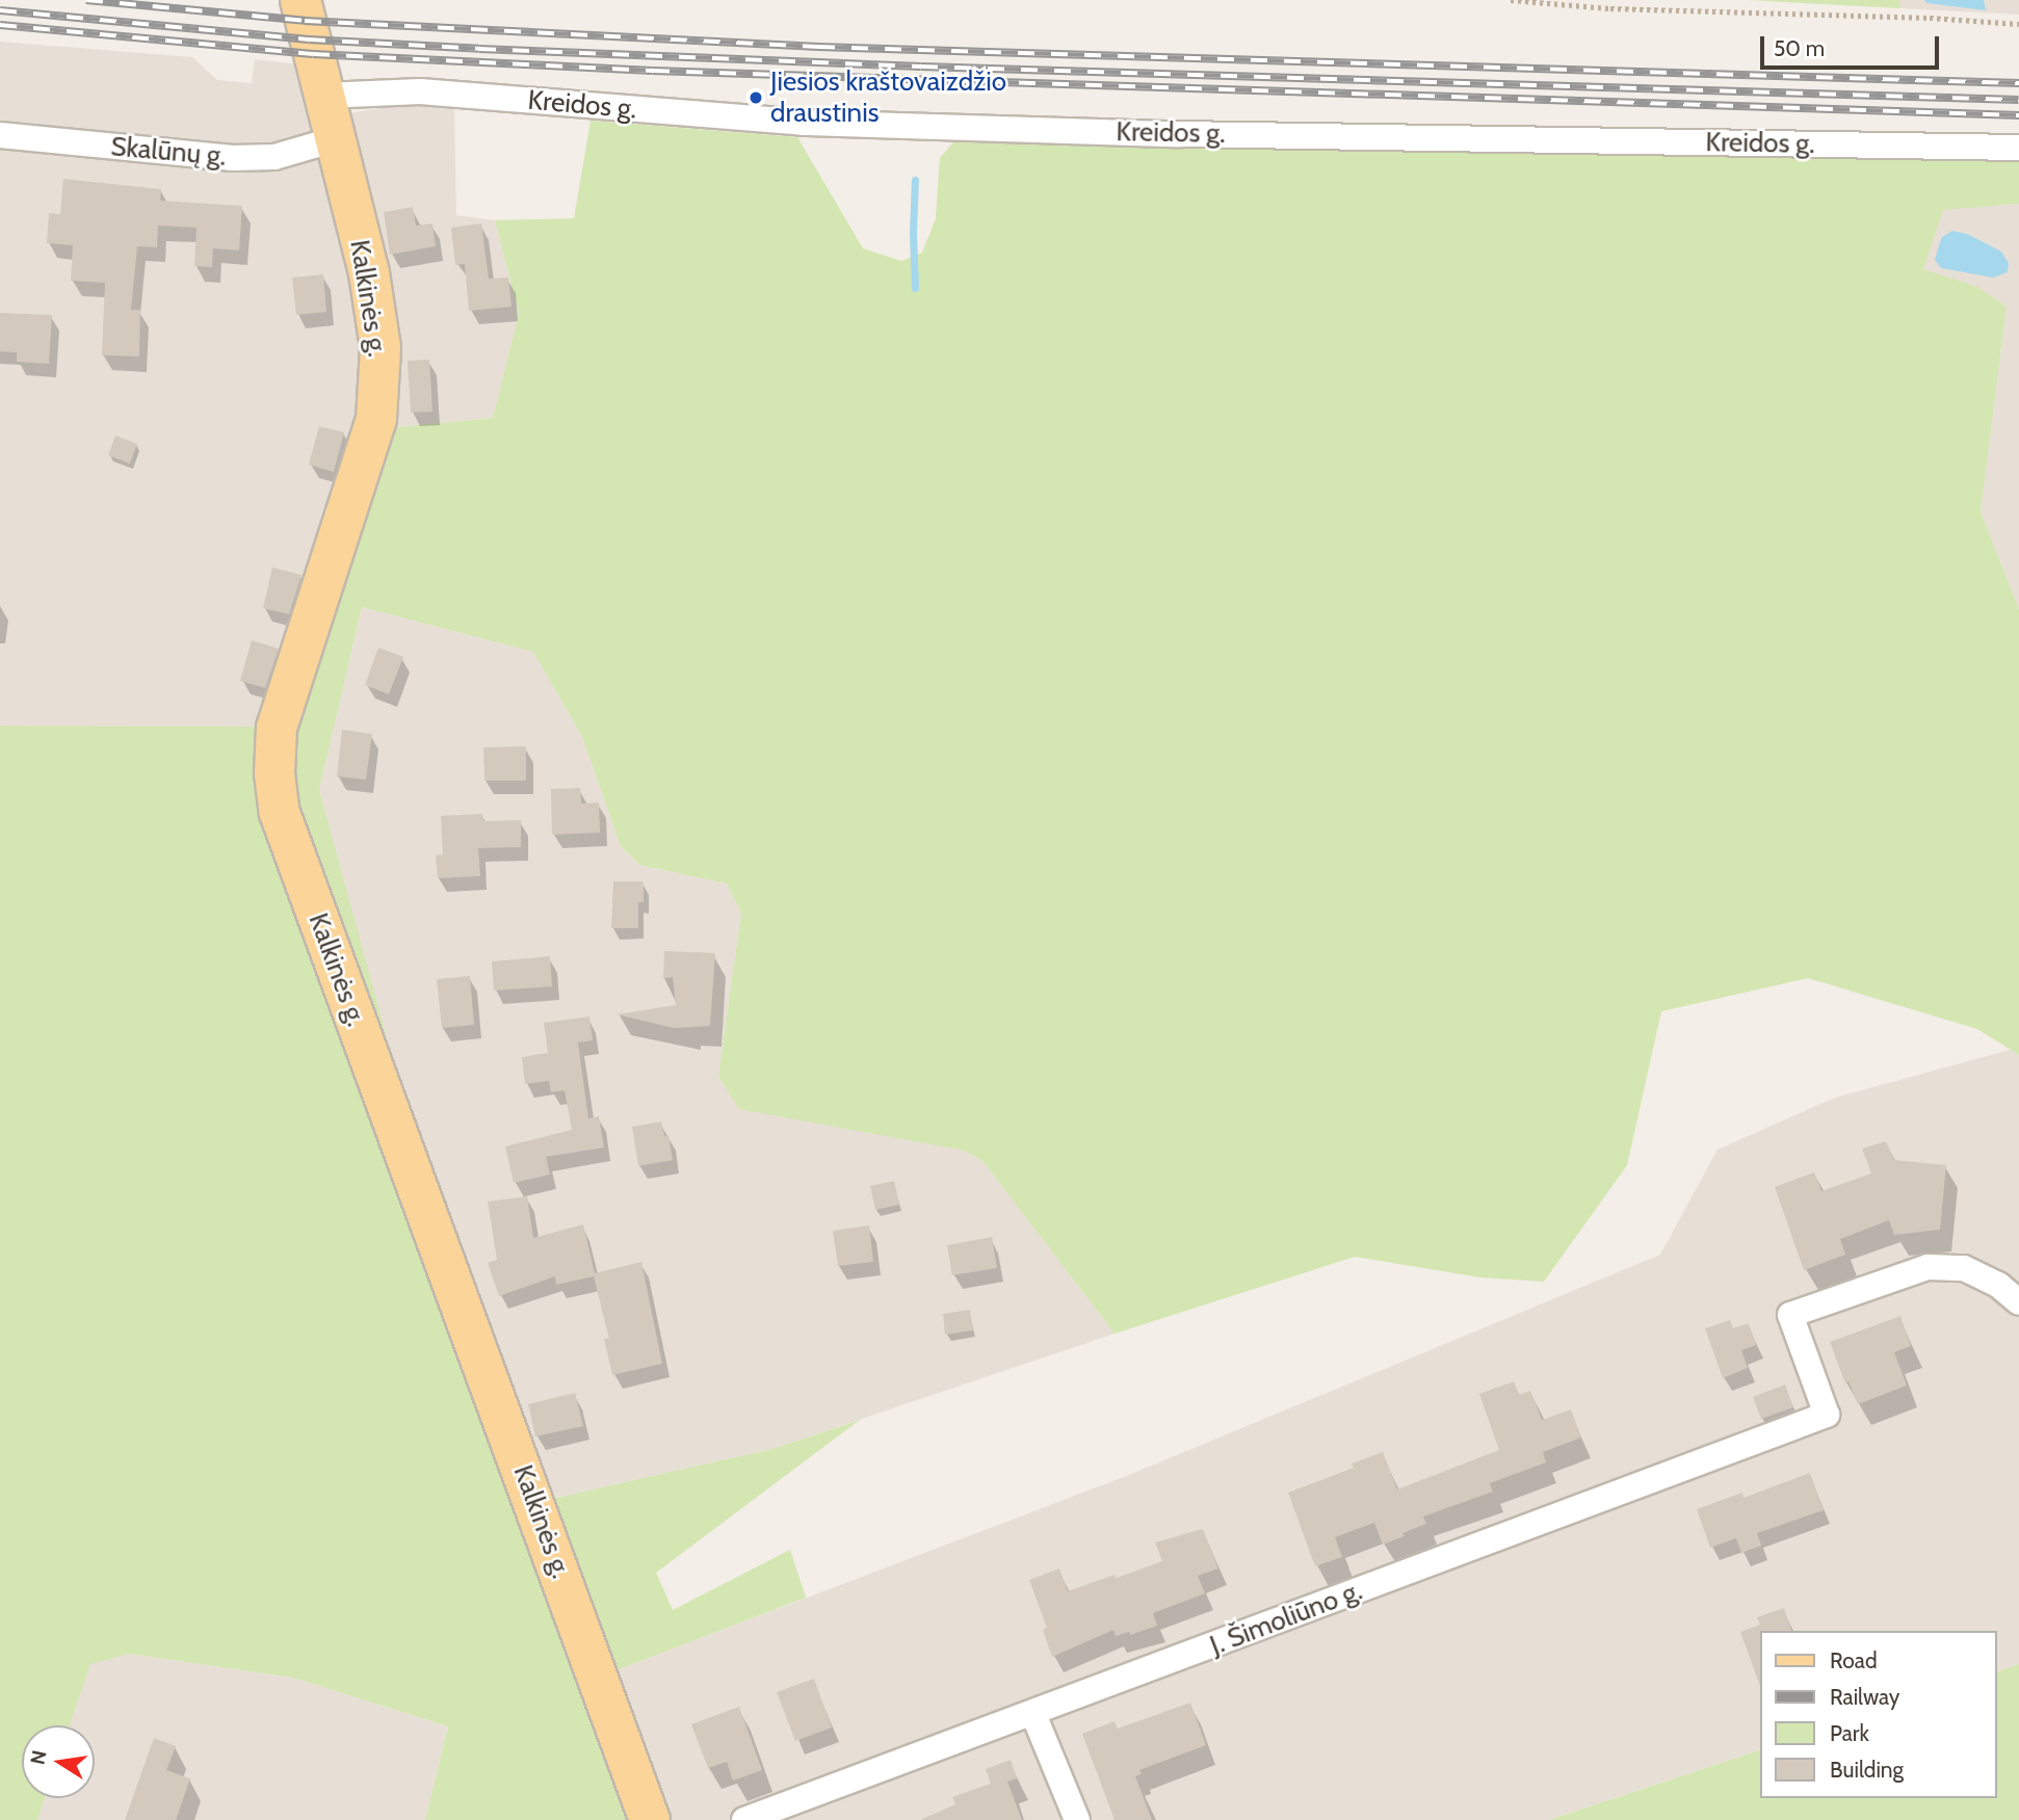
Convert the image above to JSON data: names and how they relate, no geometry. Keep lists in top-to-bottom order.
{
  "streets": {
    "main road": ["Kalkinės g."],
    "street": ["Kreidos g.", "Skalūnų g.", "J. Šimoliūno g."]
  },
  "crossings": [
    ["Kreidos g.", "Kalkinės g."],
    ["Skalūnų g.", "Kalkinės g."]
  ],
  "places": ["Jiesios kraštovaizdžio draustinis"],
  "legend": [
    "Road",
    "Railway",
    "Park",
    "Building"
  ],
  "scale_bar": "50 m",
  "north": "left"
}
